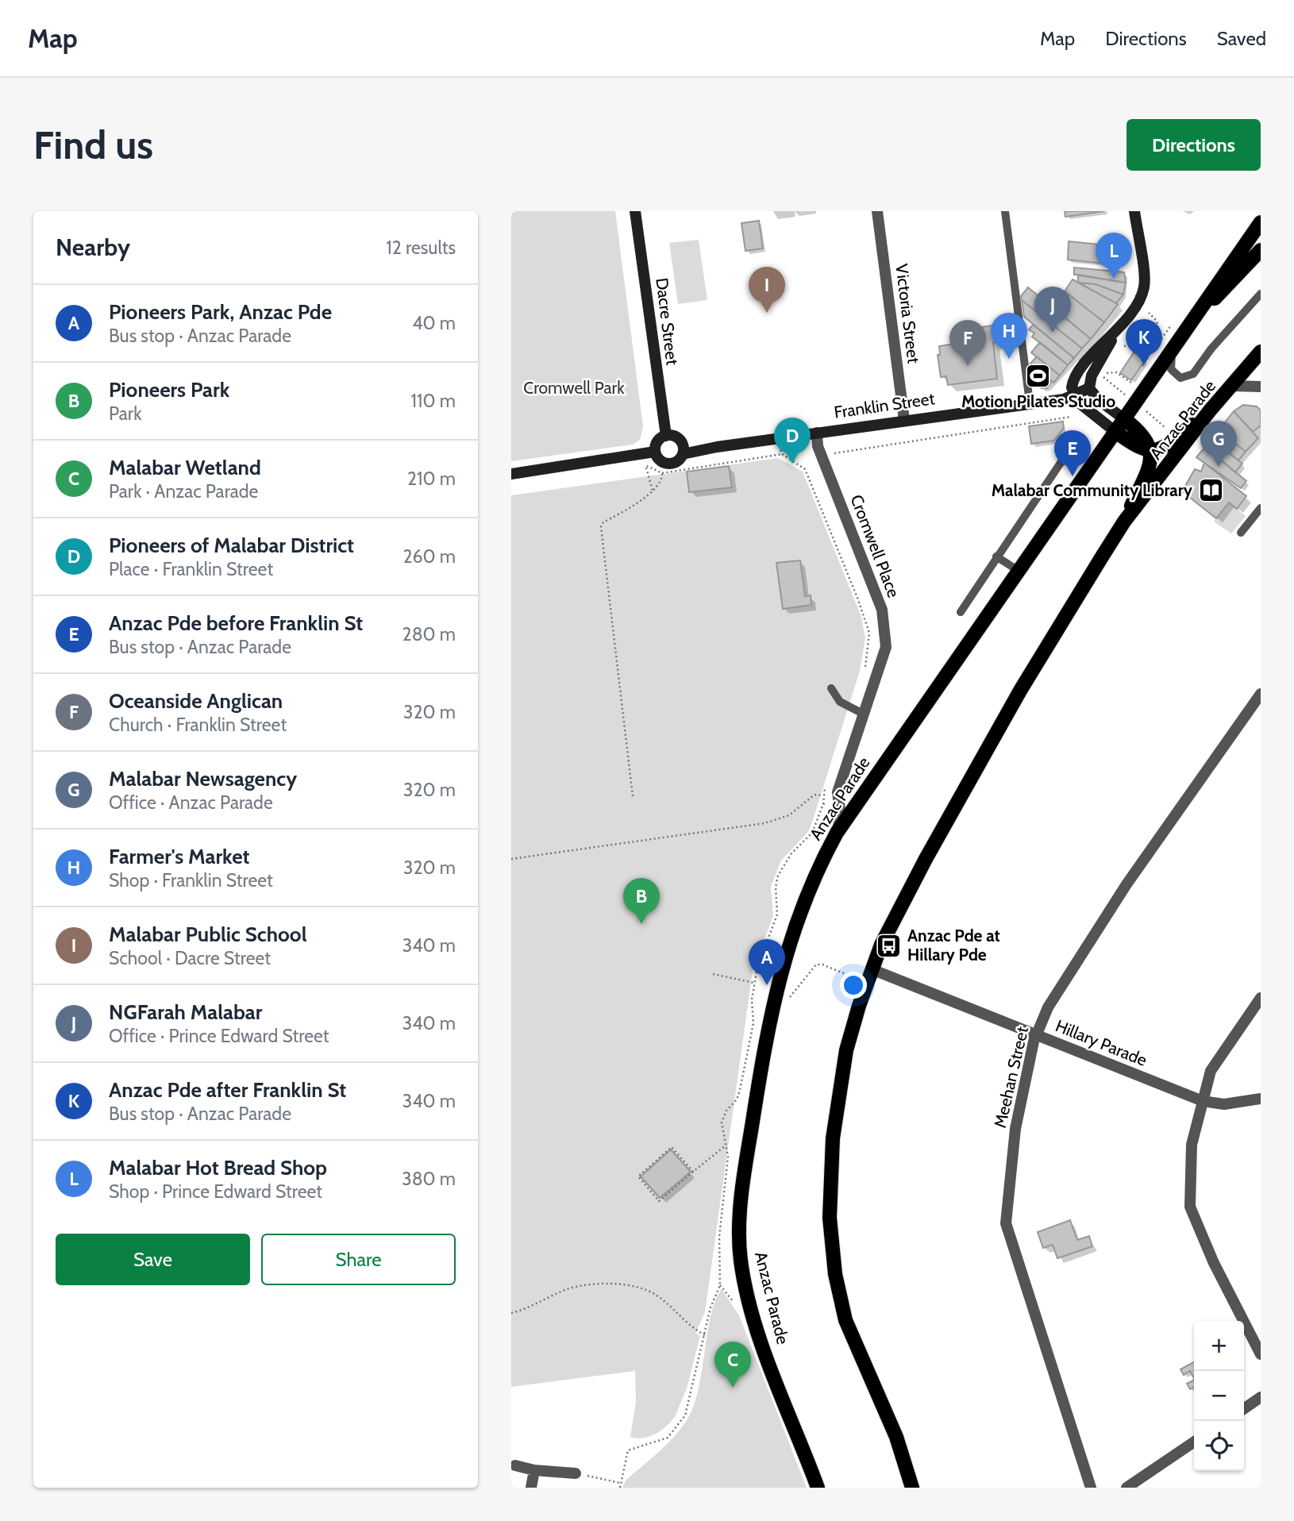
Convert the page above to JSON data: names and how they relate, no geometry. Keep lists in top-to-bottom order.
{
  "streets": {
    "main road": ["Anzac Parade"],
    "street": [
      "Victoria Street",
      "Dacre Street",
      "Franklin Street",
      "Cromwell Place",
      "Hillary Parade",
      "Meehan Street"
    ]
  },
  "crossings": [
    ["Victoria Street", "Franklin Street"],
    ["Dacre Street", "Franklin Street"],
    ["Franklin Street", "Cromwell Place"],
    ["Anzac Parade", "Cromwell Place"],
    ["Anzac Parade", "Hillary Parade"],
    ["Hillary Parade", "Meehan Street"]
  ],
  "parks": ["Cromwell Park"],
  "places": {
    "sports": ["Motion Pilates Studio"],
    "library": ["Malabar Community Library"],
    "bus stop": ["Anzac Pde at Hillary Pde"]
  },
  "page": {
    "header": "Map",
    "nav": ["Map", "Directions", "Saved"],
    "buttons": [
      "Directions",
      ["Save", "Share"]
    ],
    "title": "Find us",
    "heading": ["Nearby", "12 results"],
    "pins": [
      "L",
      "I",
      "J",
      "H",
      "K",
      "F",
      "D",
      "G",
      "E",
      "B",
      "A",
      "C"
    ],
    "list": [
      {
        "mark": "A",
        "name": "Pioneers Park, Anzac Pde",
        "note": "Bus stop · Anzac Parade",
        "value": "40 m"
      },
      {
        "mark": "B",
        "name": "Pioneers Park",
        "note": "Park",
        "value": "110 m"
      },
      {
        "mark": "C",
        "name": "Malabar Wetland",
        "note": "Park · Anzac Parade",
        "value": "210 m"
      },
      {
        "mark": "D",
        "name": "Pioneers of Malabar District",
        "note": "Place · Franklin Street",
        "value": "260 m"
      },
      {
        "mark": "E",
        "name": "Anzac Pde before Franklin St",
        "note": "Bus stop · Anzac Parade",
        "value": "280 m"
      },
      {
        "mark": "F",
        "name": "Oceanside Anglican",
        "note": "Church · Franklin Street",
        "value": "320 m"
      },
      {
        "mark": "G",
        "name": "Malabar Newsagency",
        "note": "Office · Anzac Parade",
        "value": "320 m"
      },
      {
        "mark": "H",
        "name": "Farmer's Market",
        "note": "Shop · Franklin Street",
        "value": "320 m"
      },
      {
        "mark": "I",
        "name": "Malabar Public School",
        "note": "School · Dacre Street",
        "value": "340 m"
      },
      {
        "mark": "J",
        "name": "NGFarah Malabar",
        "note": "Office · Prince Edward Street",
        "value": "340 m"
      },
      {
        "mark": "K",
        "name": "Anzac Pde after Franklin St",
        "note": "Bus stop · Anzac Parade",
        "value": "340 m"
      },
      {
        "mark": "L",
        "name": "Malabar Hot Bread Shop",
        "note": "Shop · Prince Edward Street",
        "value": "380 m"
      }
    ],
    "map_buttons": ["+", "−"]
  }
}
